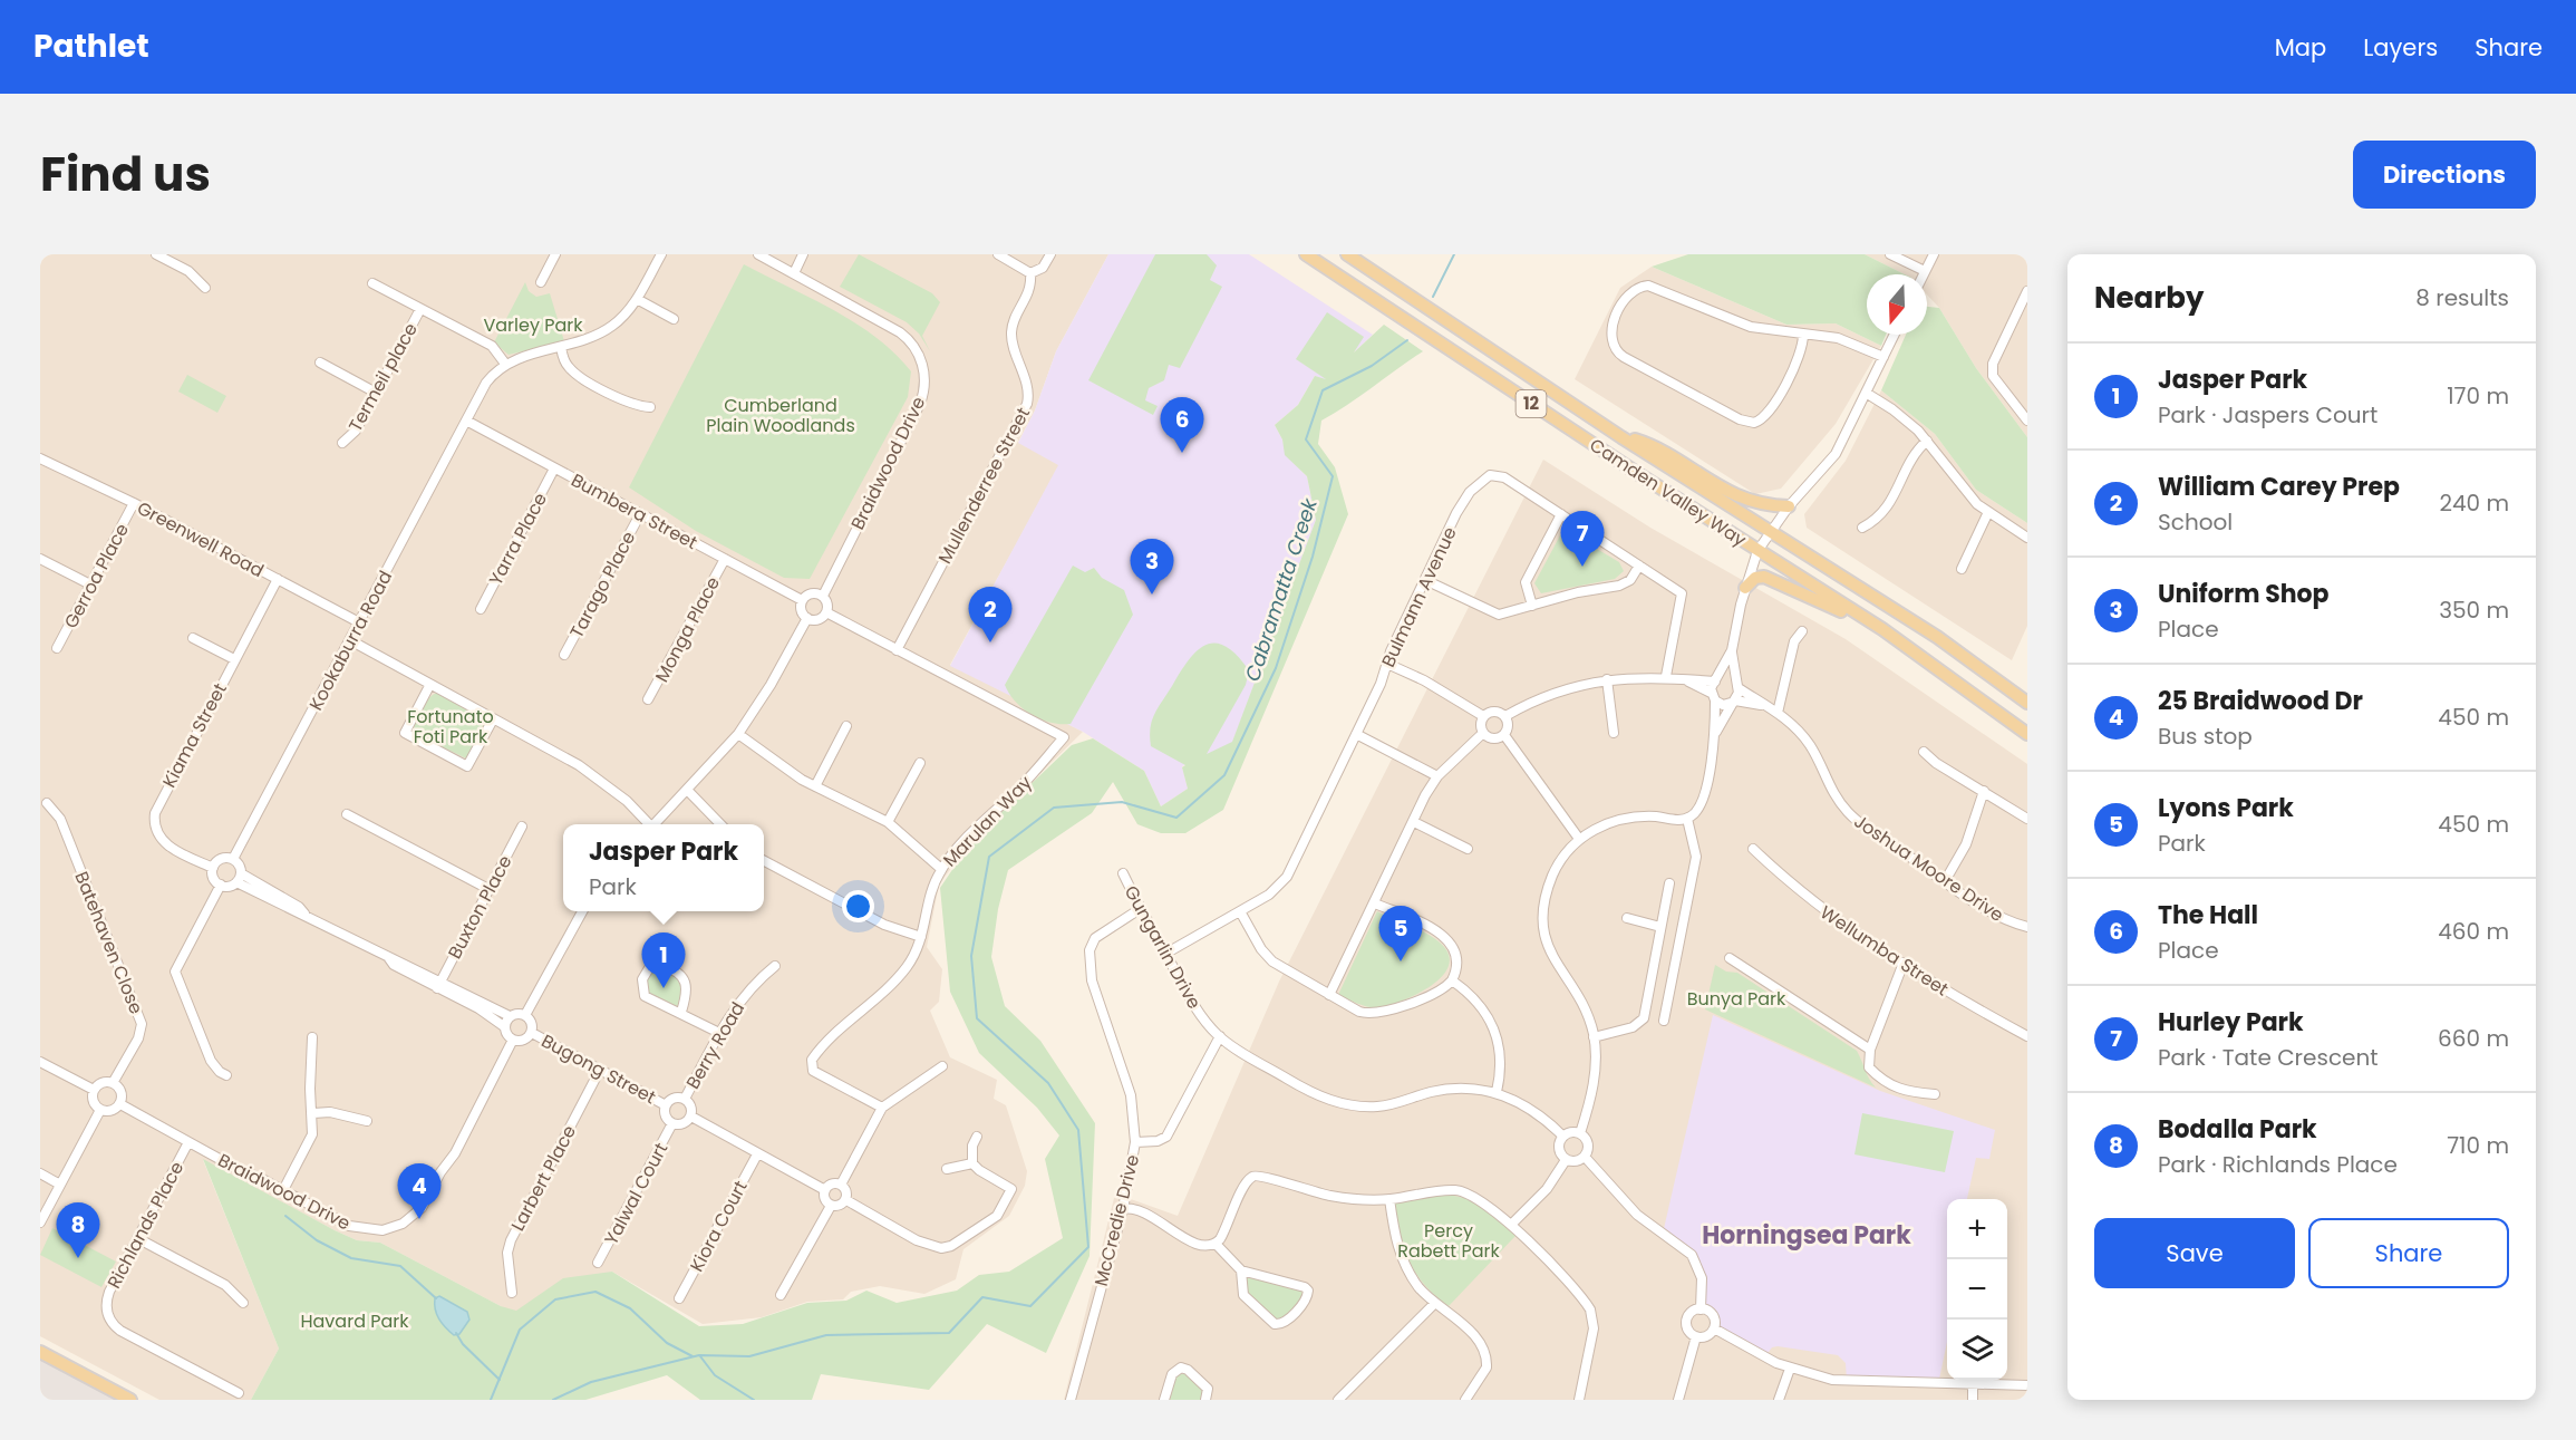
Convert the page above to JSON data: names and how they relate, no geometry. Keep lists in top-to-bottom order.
{
  "streets": {
    "main road": ["12", "Camden Valley Way"],
    "street": [
      "Termeil place",
      "Braidwood Drive",
      "Mullenderree Street",
      "Bumbera Street",
      "Greenwell Road",
      "Yarra Place",
      "Gerroa Place",
      "Tarago Place",
      "Bulmann Avenue",
      "Monga Place",
      "Kookaburra Road",
      "Kiama Street",
      "Marulan Way",
      "Joshua Moore Drive",
      "Buxton Place",
      "Batehaven Close",
      "Gungarlin Drive",
      "Wellumba Street",
      "Berry Road",
      "Bugong Street",
      "Larbert Place",
      "Yalwal Court",
      "McCredie Drive",
      "Richlands Place",
      "Kiora Court"
    ]
  },
  "crossings": [
    ["Braidwood Drive", "Bumbera Street"],
    ["Braidwood Drive", "Batehaven Close"],
    ["Braidwood Drive", "Bugong Street"],
    ["Braidwood Drive", "Richlands Place"],
    ["Mullenderree Street", "Marulan Way"],
    ["Bumbera Street", "Yarra Place"],
    ["Bumbera Street", "Tarago Place"],
    ["Bumbera Street", "Monga Place"],
    ["Bumbera Street", "Kookaburra Road"],
    ["Greenwell Road", "Gerroa Place"],
    ["Greenwell Road", "Kookaburra Road"],
    ["Greenwell Road", "Kiama Street"],
    ["Bulmann Avenue", "Gungarlin Drive"],
    ["Kookaburra Road", "Kiama Street"],
    ["Gungarlin Drive", "McCredie Drive"],
    ["Berry Road", "Bugong Street"],
    ["Berry Road", "Yalwal Court"],
    ["Bugong Street", "Larbert Place"],
    ["Bugong Street", "Yalwal Court"]
  ],
  "districts": ["Horningsea Park"],
  "water": ["Cabramatta Creek"],
  "parks": [
    "Varley Park",
    "Cumberland Plain Woodlands",
    "Fortunato Foti Park",
    "Bunya Park",
    "Percy Rabett Park",
    "Havard Park"
  ],
  "north": "bottom",
  "page": {
    "header": "Pathlet",
    "nav": ["Map", "Layers", "Share"],
    "title": "Find us",
    "buttons": [
      "Directions",
      ["Save", "Share"]
    ],
    "heading": ["Nearby", "8 results"],
    "list": [
      {
        "mark": "1",
        "name": "Jasper Park",
        "note": "Park · Jaspers Court",
        "value": "170 m"
      },
      {
        "mark": "2",
        "name": "William Carey Prep",
        "note": "School",
        "value": "240 m"
      },
      {
        "mark": "3",
        "name": "Uniform Shop",
        "note": "Place",
        "value": "350 m"
      },
      {
        "mark": "4",
        "name": "25 Braidwood Dr",
        "note": "Bus stop",
        "value": "450 m"
      },
      {
        "mark": "5",
        "name": "Lyons Park",
        "note": "Park",
        "value": "450 m"
      },
      {
        "mark": "6",
        "name": "The Hall",
        "note": "Place",
        "value": "460 m"
      },
      {
        "mark": "7",
        "name": "Hurley Park",
        "note": "Park · Tate Crescent",
        "value": "660 m"
      },
      {
        "mark": "8",
        "name": "Bodalla Park",
        "note": "Park · Richlands Place",
        "value": "710 m"
      }
    ],
    "pins": [
      "6",
      "7",
      "3",
      "2",
      "5",
      "1",
      "4",
      "8"
    ],
    "popup": ["Jasper Park", "Park"],
    "map_buttons": ["+", "−"]
  }
}
